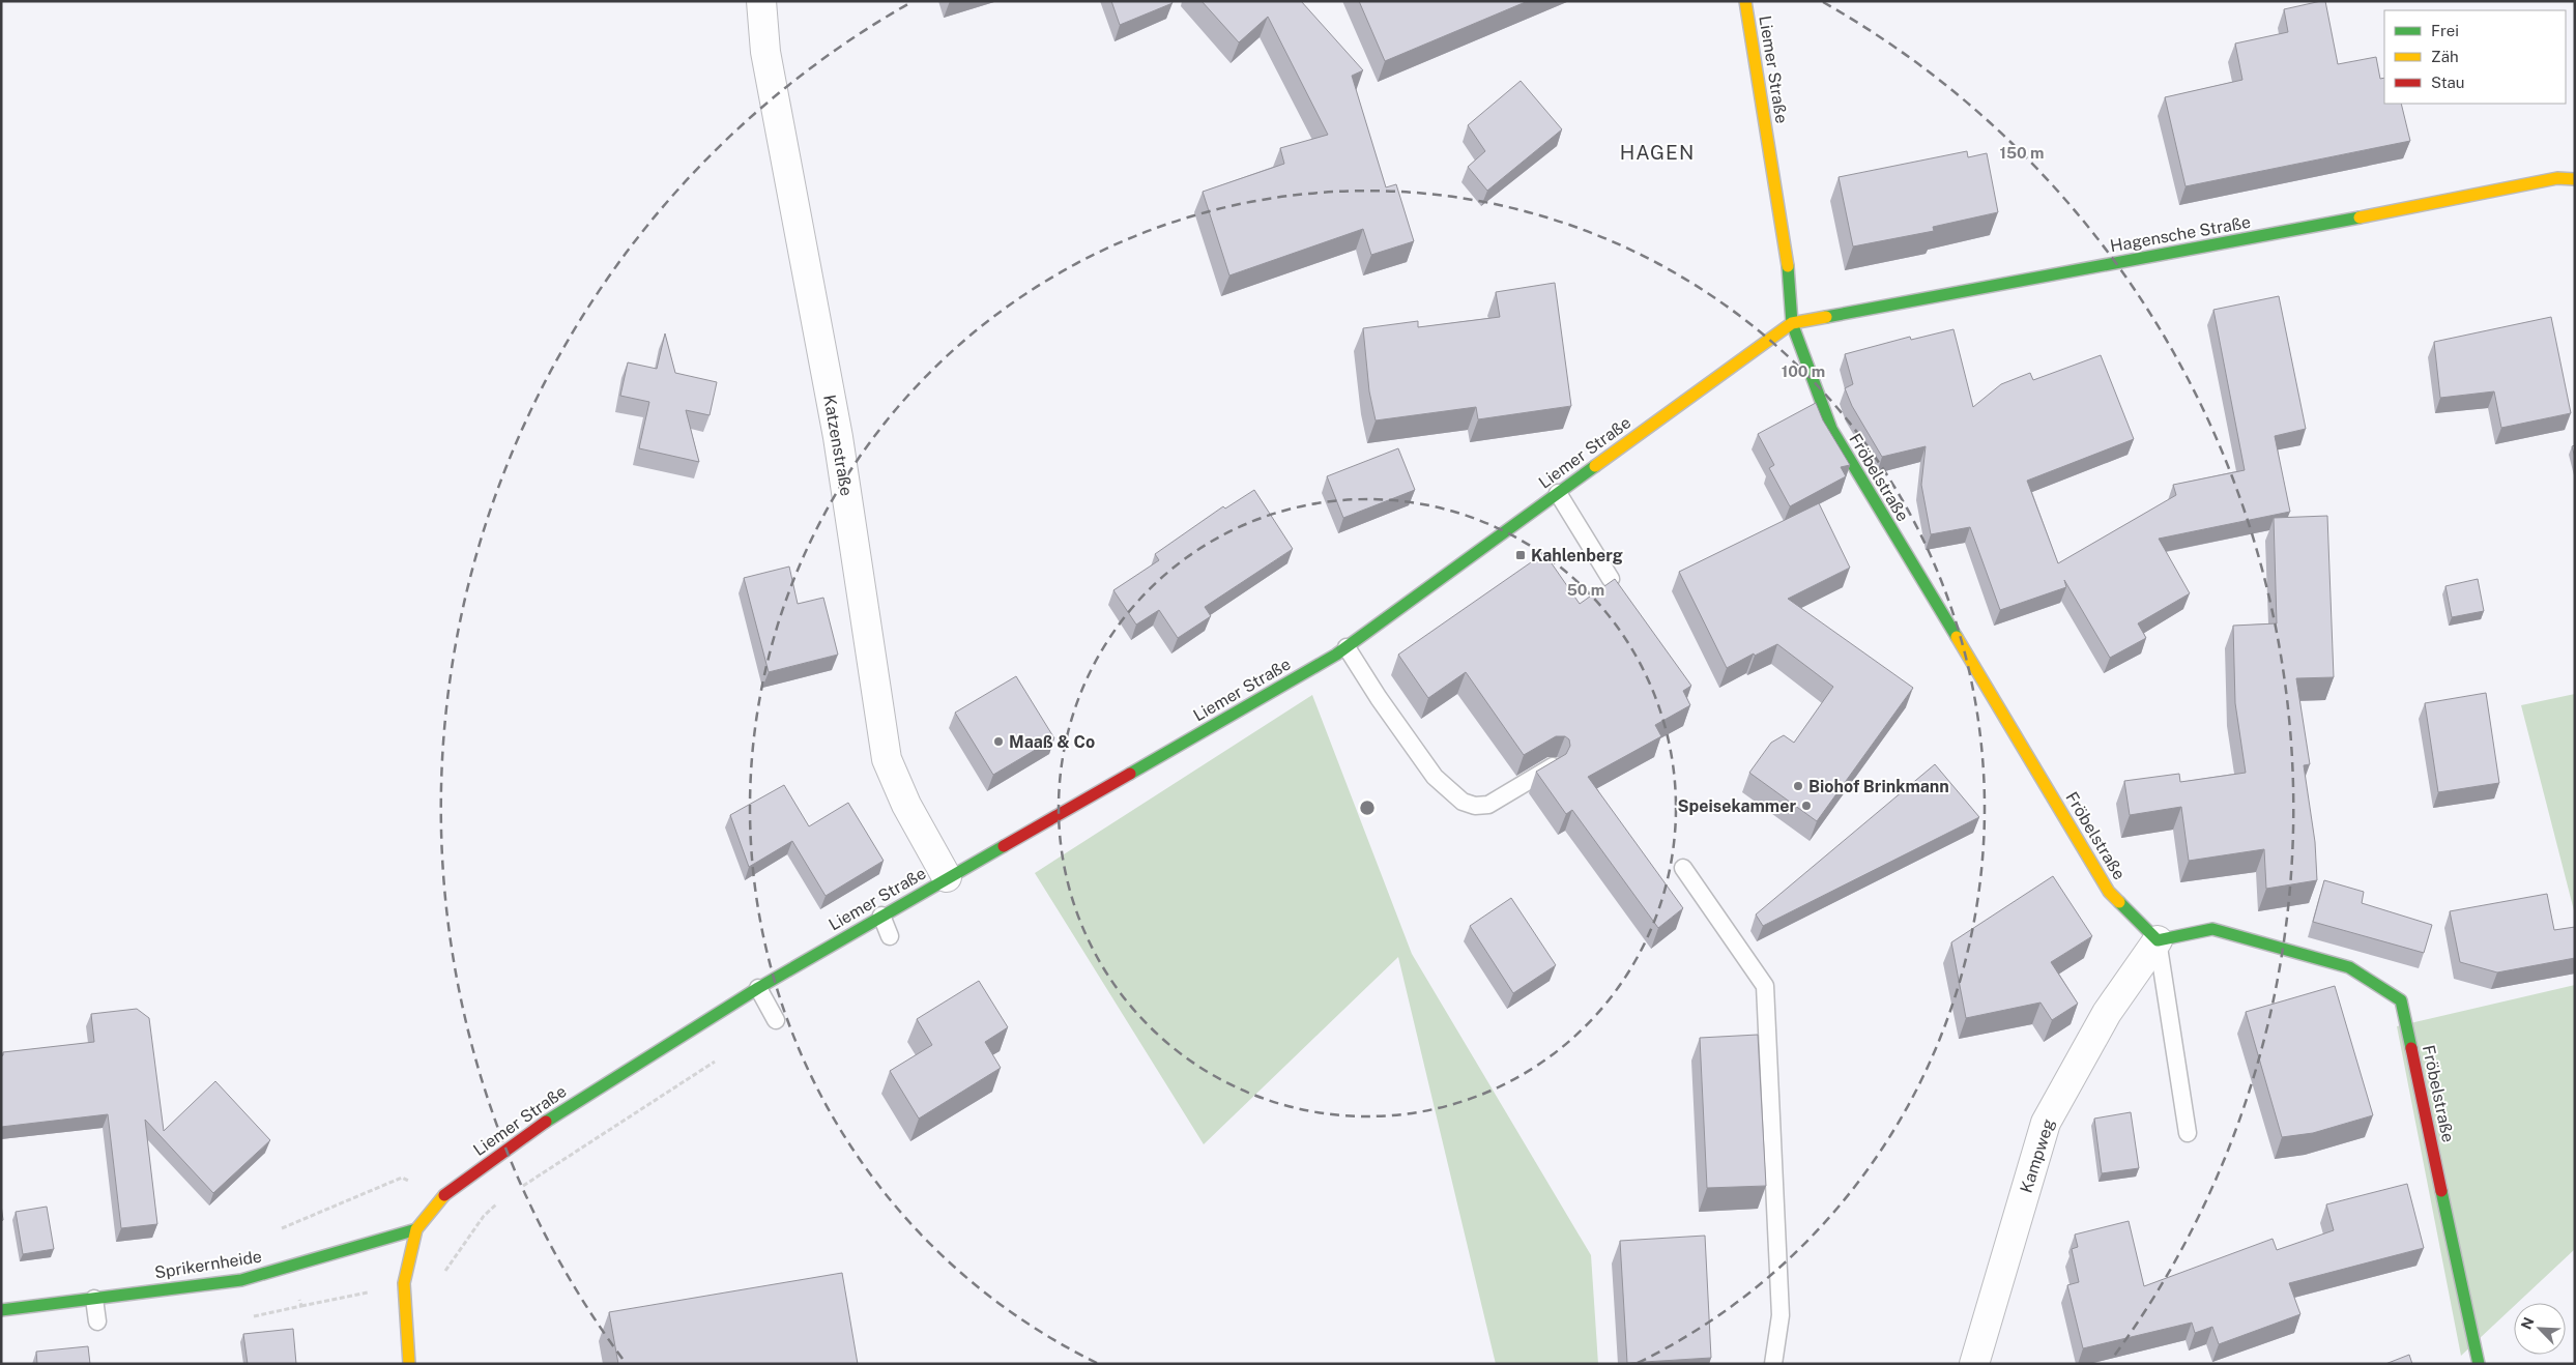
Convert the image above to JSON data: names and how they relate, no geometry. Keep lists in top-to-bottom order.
{
  "streets": {
    "main road": [
      "Liemer Straße",
      "Hagensche Straße",
      "Fröbelstraße",
      "Sprikernheide"
    ],
    "street": ["Katzenstraße", "Kampweg"]
  },
  "crossings": [
    ["Liemer Straße", "Hagensche Straße"],
    ["Liemer Straße", "Katzenstraße"],
    ["Liemer Straße", "Fröbelstraße"],
    ["Liemer Straße", "Sprikernheide"],
    ["Hagensche Straße", "Fröbelstraße"],
    ["Fröbelstraße", "Kampweg"]
  ],
  "districts": ["HAGEN"],
  "places": {
    "transit": ["Kahlenberg"],
    "other": ["Maaß & Co", "Biohof Brinkmann", "Speisekammer"]
  },
  "legend": ["Frei", "Zäh", "Stau"],
  "north": "top left",
  "rings": ["150 m", "100 m", "50 m"]
}
